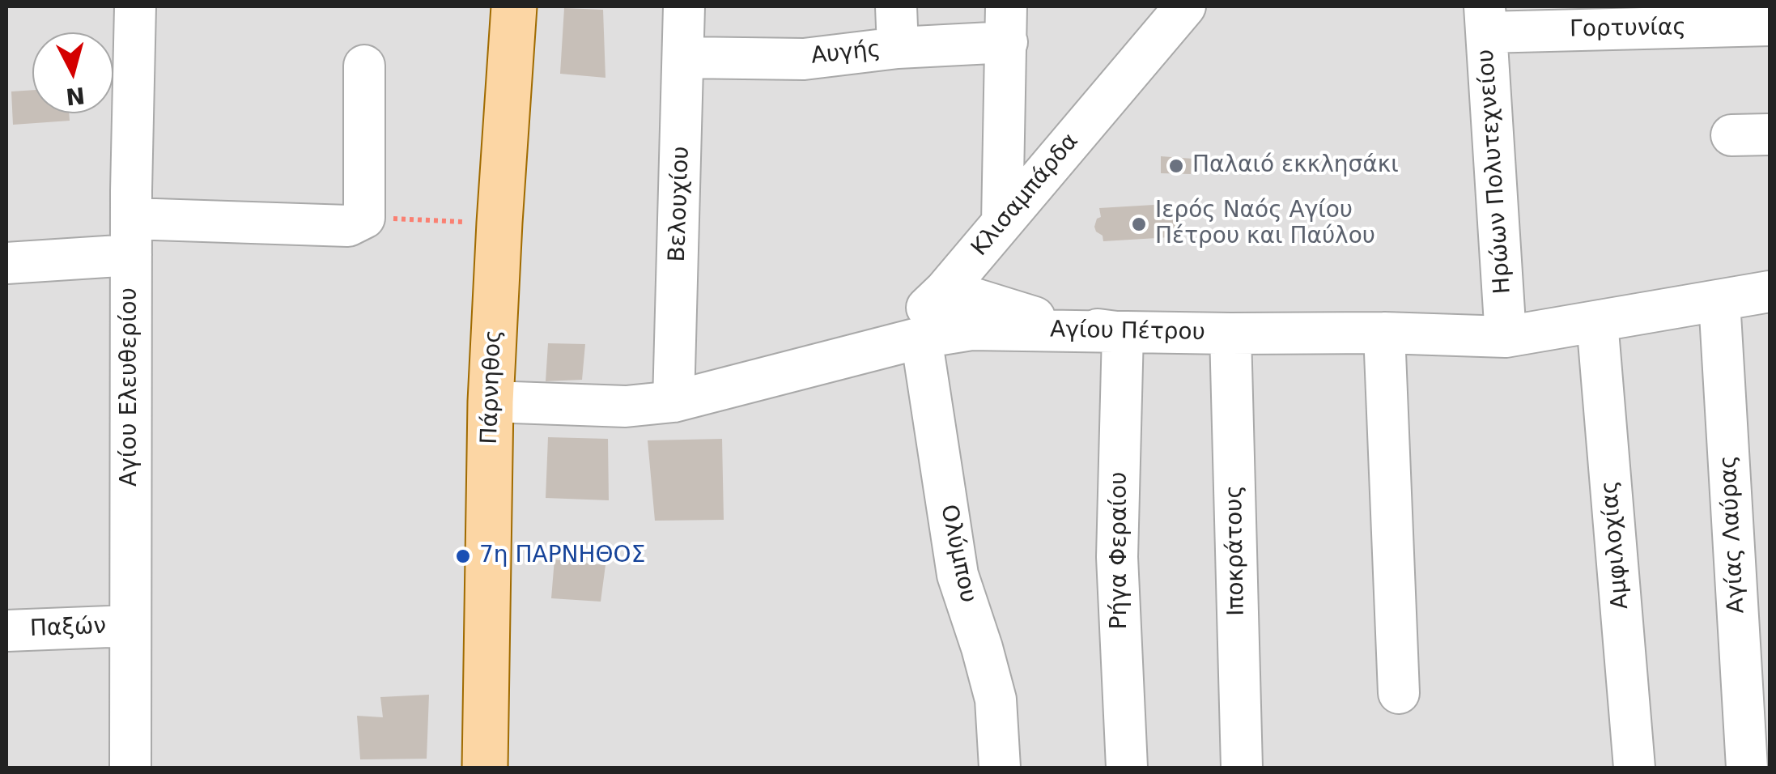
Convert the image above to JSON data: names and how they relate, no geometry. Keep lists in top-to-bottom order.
{
  "streets": {
    "main road": ["Πάρνηθος"],
    "street": [
      "Γορτυνίας",
      "Αυγής",
      "Ηρώων Πολυτεχνείου",
      "Κλισαμπάρδα",
      "Βελουχίου",
      "Αγίου Πέτρου",
      "Αγίου Ελευθερίου",
      "Αγίας Λαύρας",
      "Αμφιλοχίας",
      "Ρήγα Φεραίου",
      "Ιποκράτους",
      "Ολύμπου",
      "Παξών"
    ]
  },
  "crossings": [
    ["Γορτυνίας", "Ηρώων Πολυτεχνείου"],
    ["Αυγής", "Βελουχίου"],
    ["Ηρώων Πολυτεχνείου", "Αγίου Πέτρου"],
    ["Κλισαμπάρδα", "Αγίου Πέτρου"],
    ["Βελουχίου", "Αγίου Πέτρου"],
    ["Αγίου Πέτρου", "Πάρνηθος"],
    ["Αγίου Πέτρου", "Αγίας Λαύρας"],
    ["Αγίου Πέτρου", "Αμφιλοχίας"],
    ["Αγίου Πέτρου", "Ρήγα Φεραίου"],
    ["Αγίου Πέτρου", "Ιποκράτους"],
    ["Αγίου Πέτρου", "Ολύμπου"],
    ["Αγίου Ελευθερίου", "Παξών"]
  ],
  "places": ["Παλαιό εκκλησάκι", "Ιερός Ναός Αγίου Πέτρου και Παύλου", "7η ΠΑΡΝΗΘΟΣ"],
  "north": "bottom"
}
